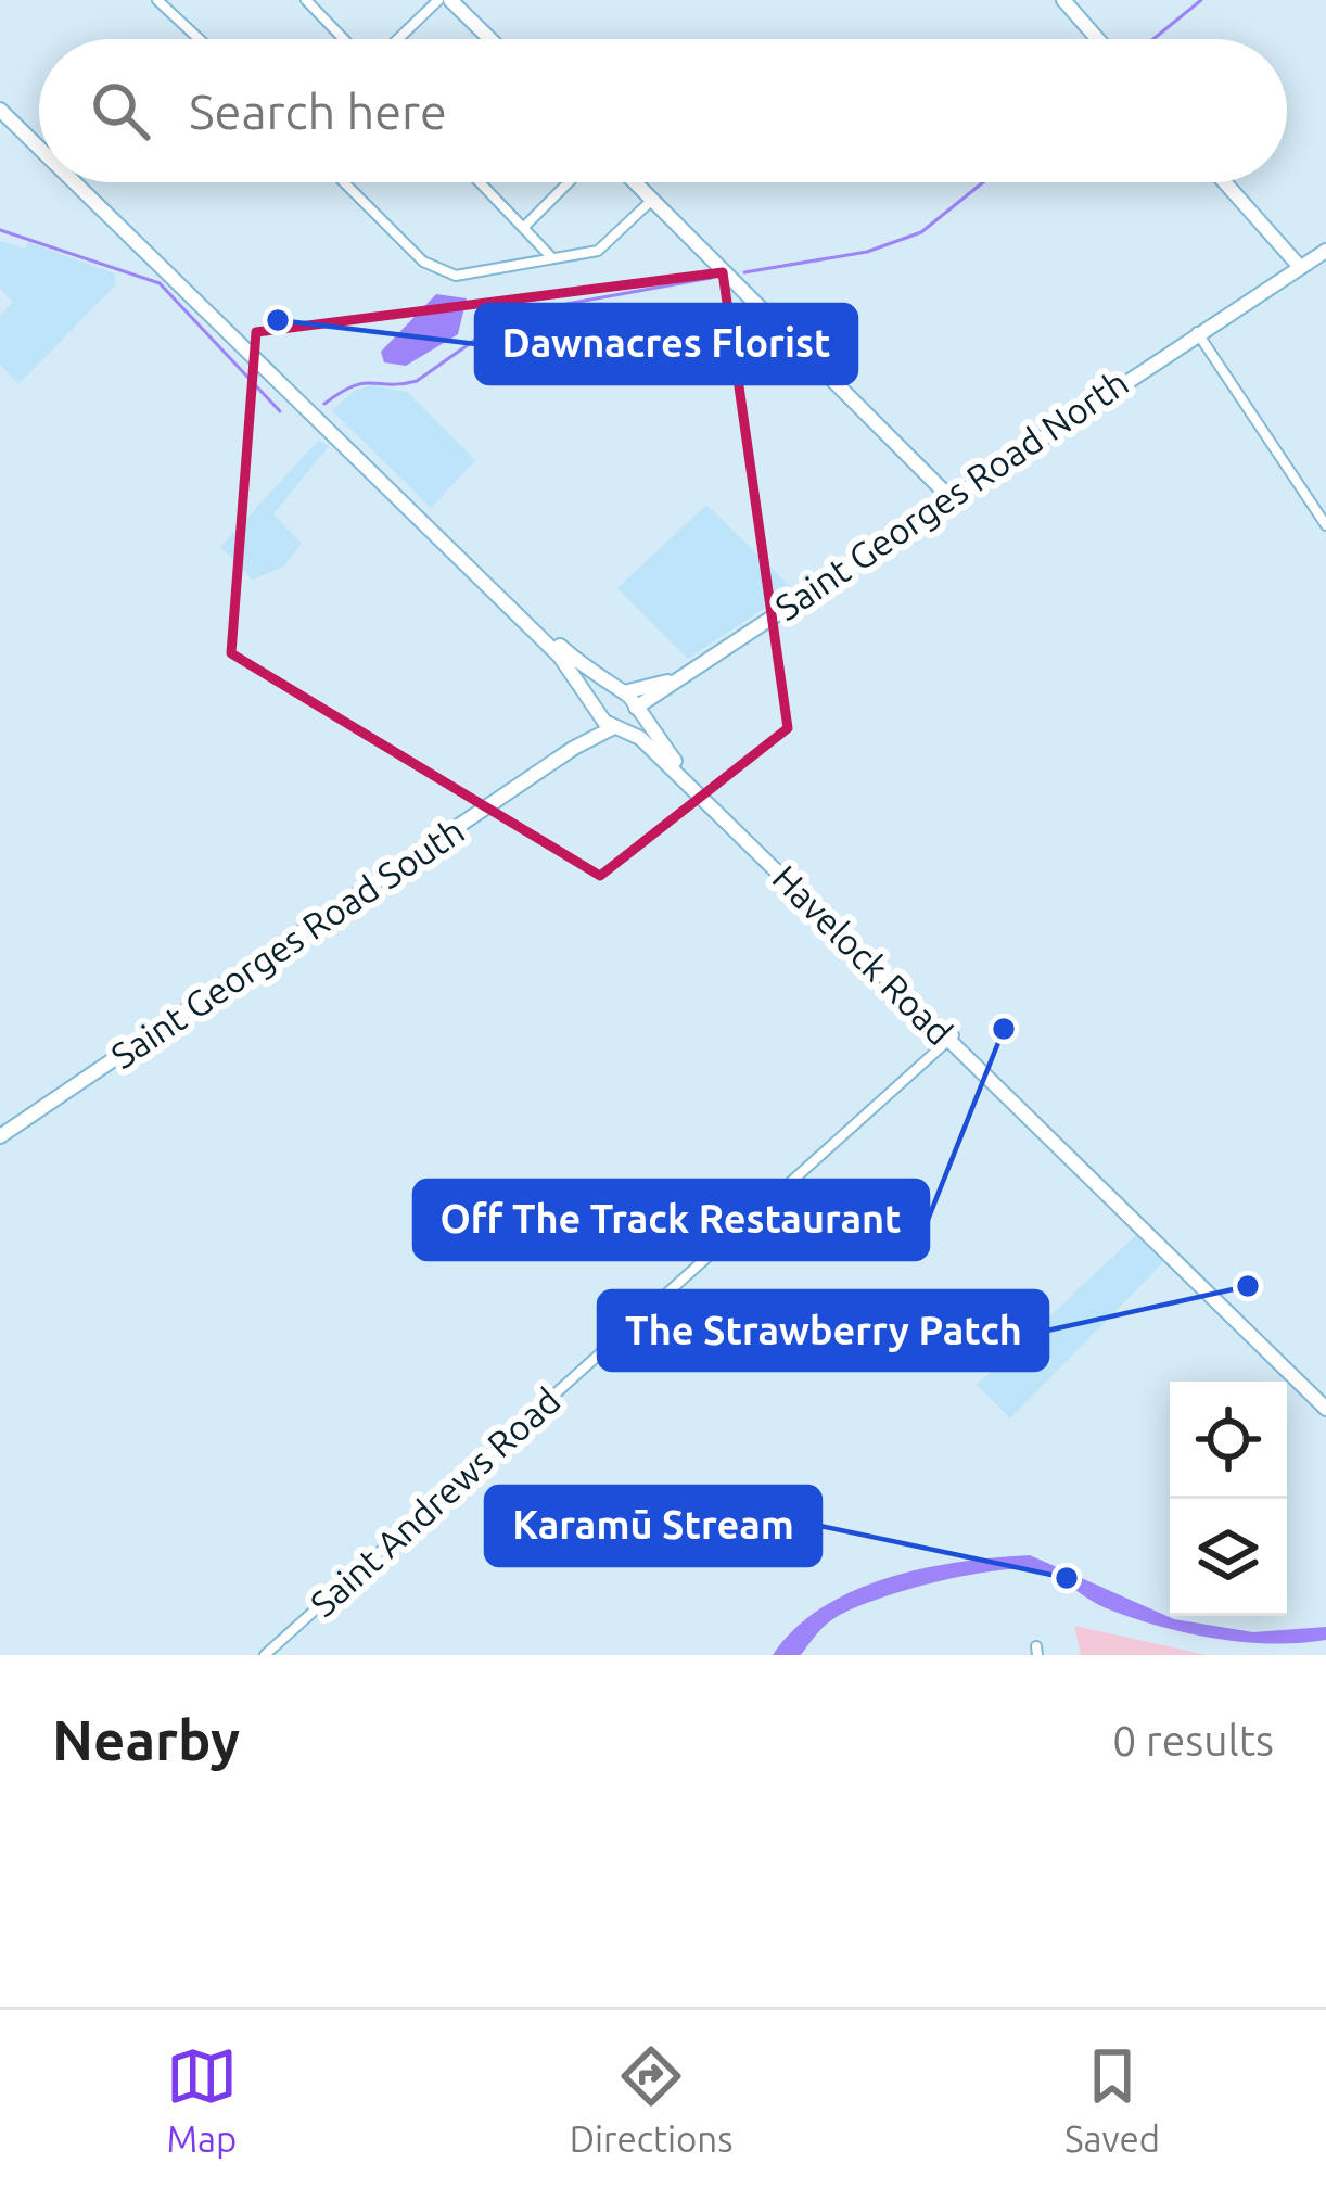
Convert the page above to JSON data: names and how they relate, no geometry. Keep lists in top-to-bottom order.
{
  "streets": {
    "main road": ["Saint Georges Road North", "Saint Georges Road South", "Havelock Road"],
    "street": ["Saint Andrews Road"]
  },
  "crossings": [
    ["Saint Georges Road North", "Saint Georges Road South"],
    ["Saint Georges Road North", "Havelock Road"],
    ["Saint Georges Road South", "Havelock Road"],
    ["Havelock Road", "Saint Andrews Road"]
  ],
  "places": [
    "Dawnacres Florist",
    "Off The Track Restaurant",
    "The Strawberry Patch",
    "Karamū Stream"
  ],
  "page": {
    "search": "Search here",
    "heading": ["Nearby", "0 results"],
    "nav": ["Map", "Directions", "Saved"]
  }
}
